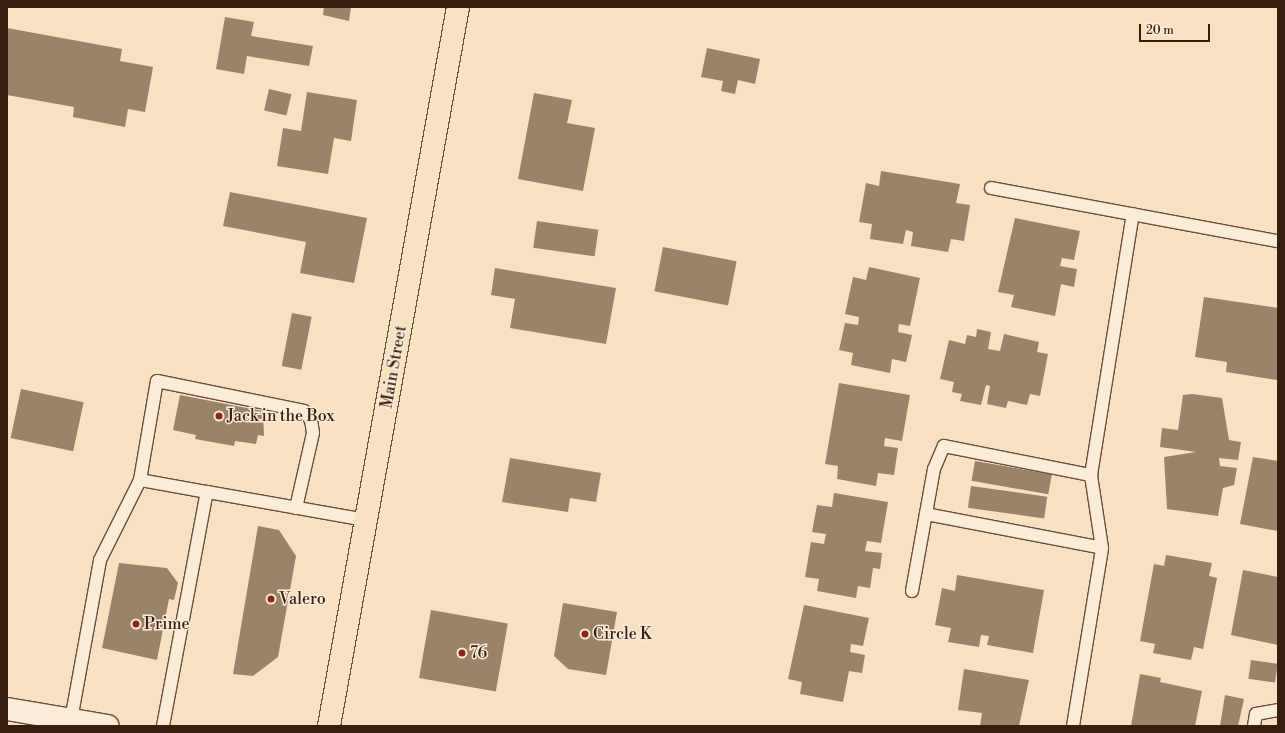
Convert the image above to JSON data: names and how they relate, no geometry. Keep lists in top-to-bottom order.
{
  "streets": {
    "main road": ["Main Street"]
  },
  "places": [
    "Jack in the Box",
    "Valero",
    "Prime",
    "Circle K",
    "76"
  ],
  "scale_bar": "20 m"
}
